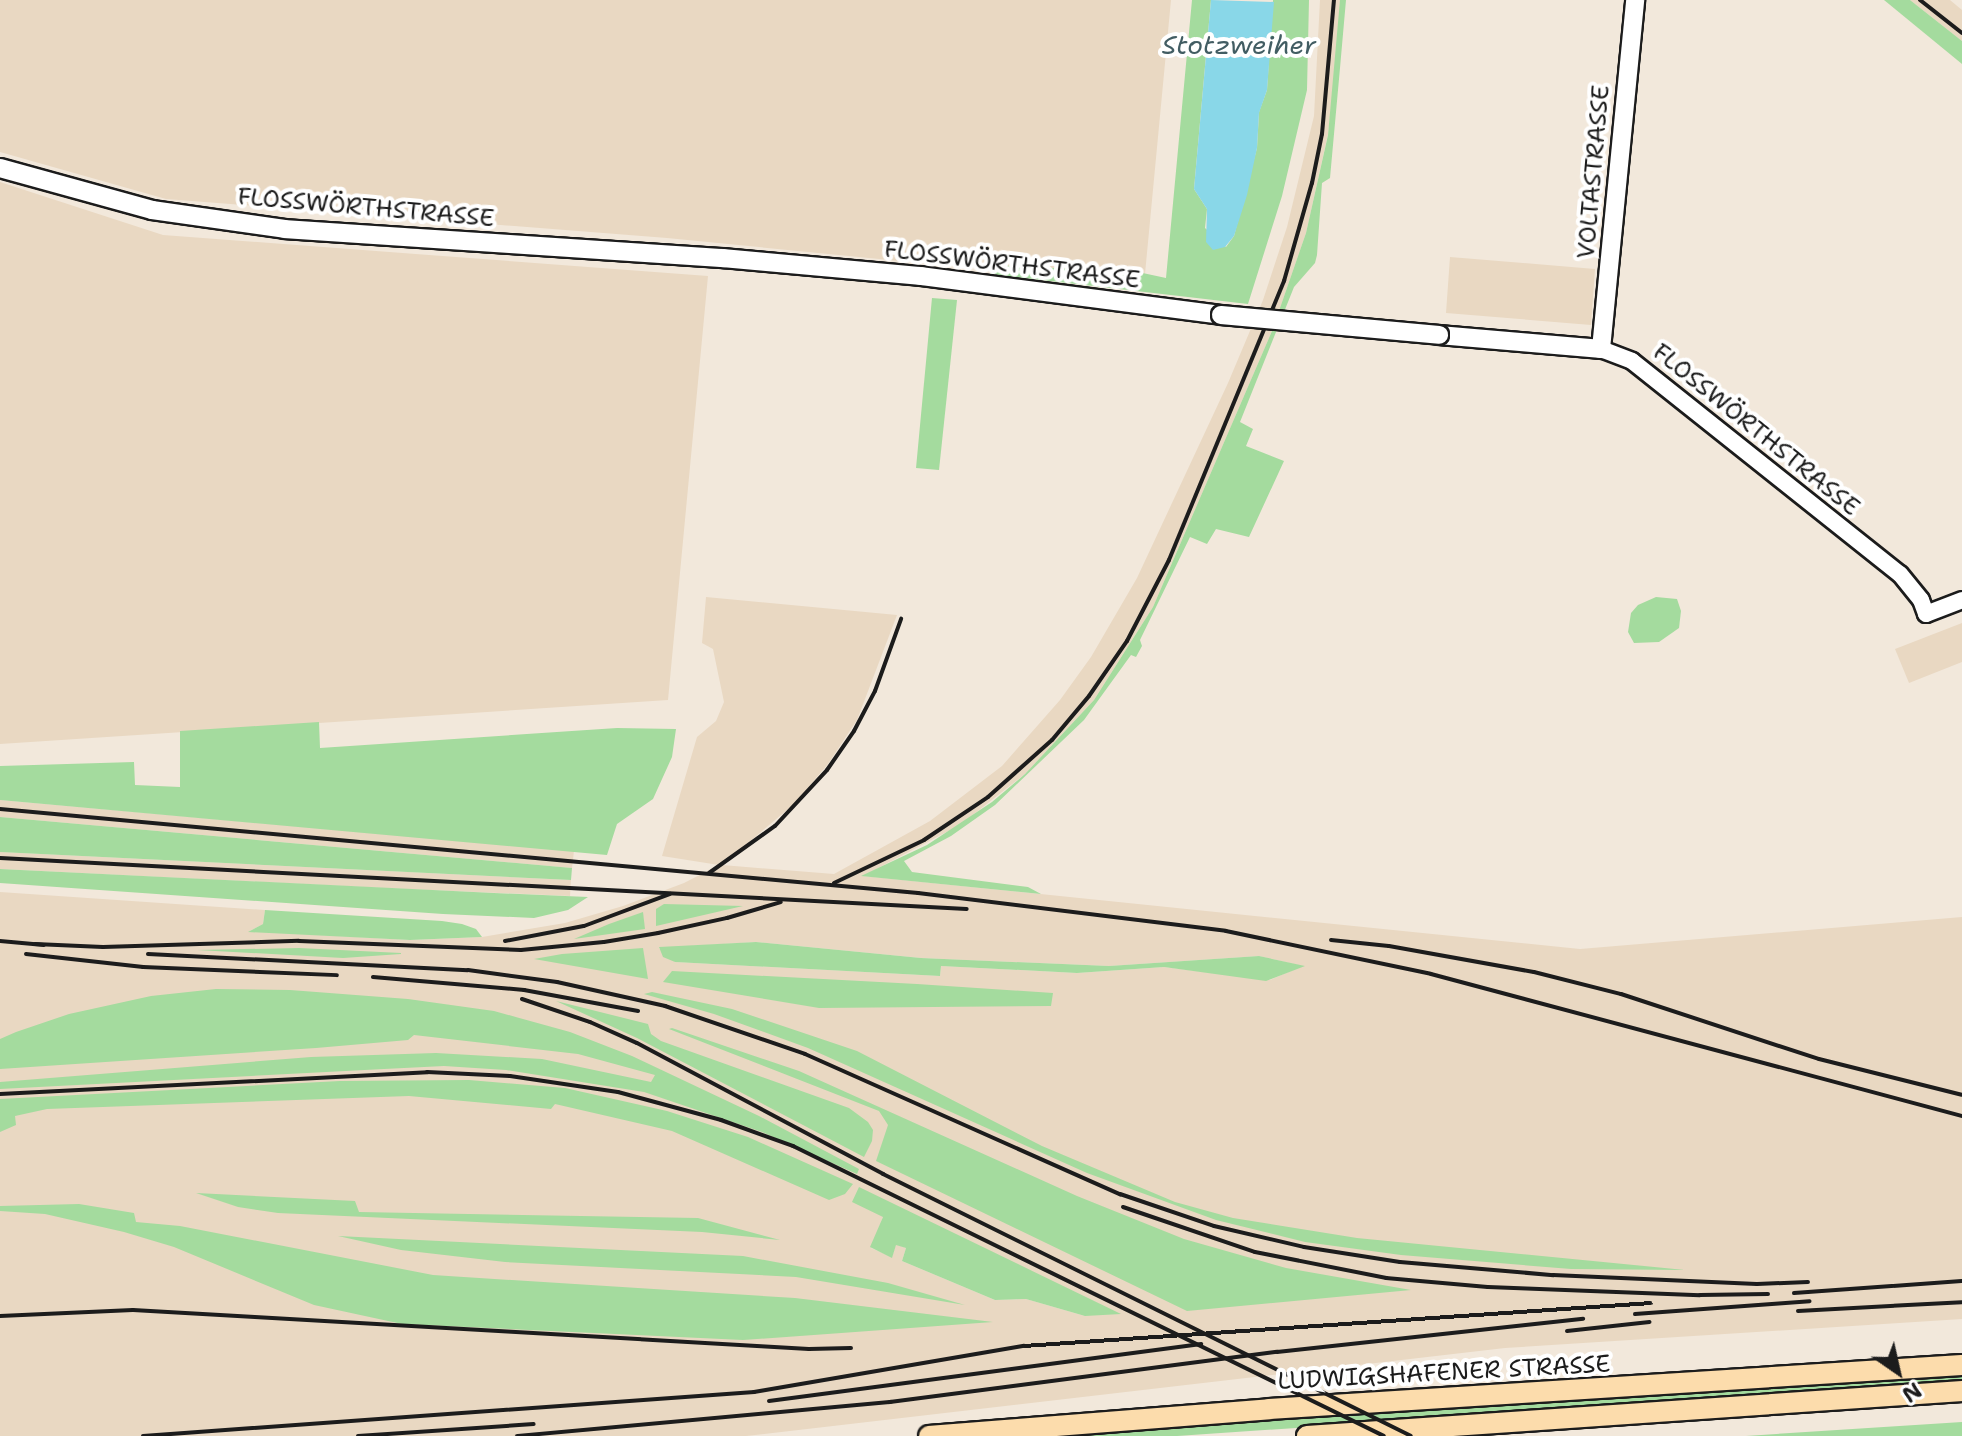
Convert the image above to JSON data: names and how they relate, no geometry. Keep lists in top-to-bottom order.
{
  "streets": {
    "main road": ["VOLTASTRASSE", "FLOSSWÖRTHSTRASSE", "LUDWIGSHAFENER STRASSE"]
  },
  "crossings": [
    ["VOLTASTRASSE", "FLOSSWÖRTHSTRASSE"]
  ],
  "water": ["Stotzweiher"],
  "north": "bottom right"
}
